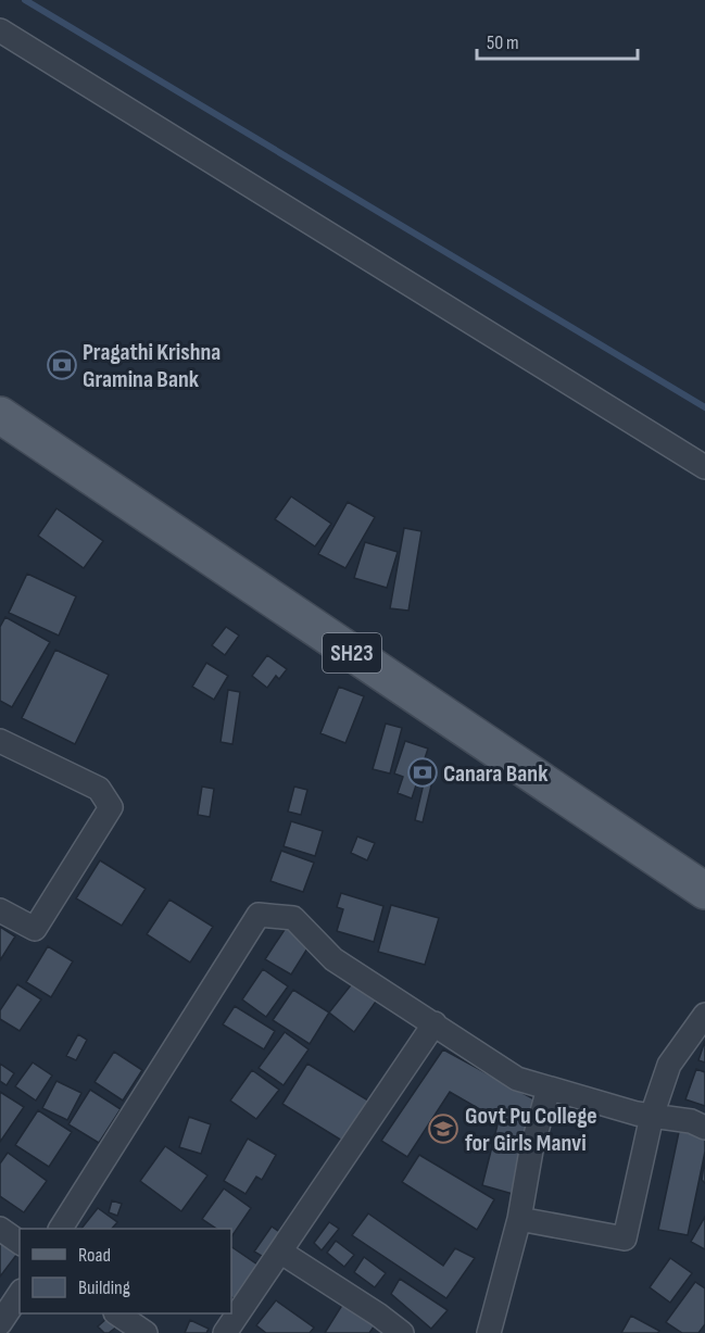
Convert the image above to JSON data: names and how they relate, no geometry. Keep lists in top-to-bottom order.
{
  "streets": {
    "main road": ["SH23"]
  },
  "places": {
    "bank": ["Pragathi Krishna Gramina Bank", "Canara Bank"],
    "school or university": ["Govt Pu College for Girls Manvi"]
  },
  "legend": ["Road", "Building"],
  "scale_bar": "50 m"
}
